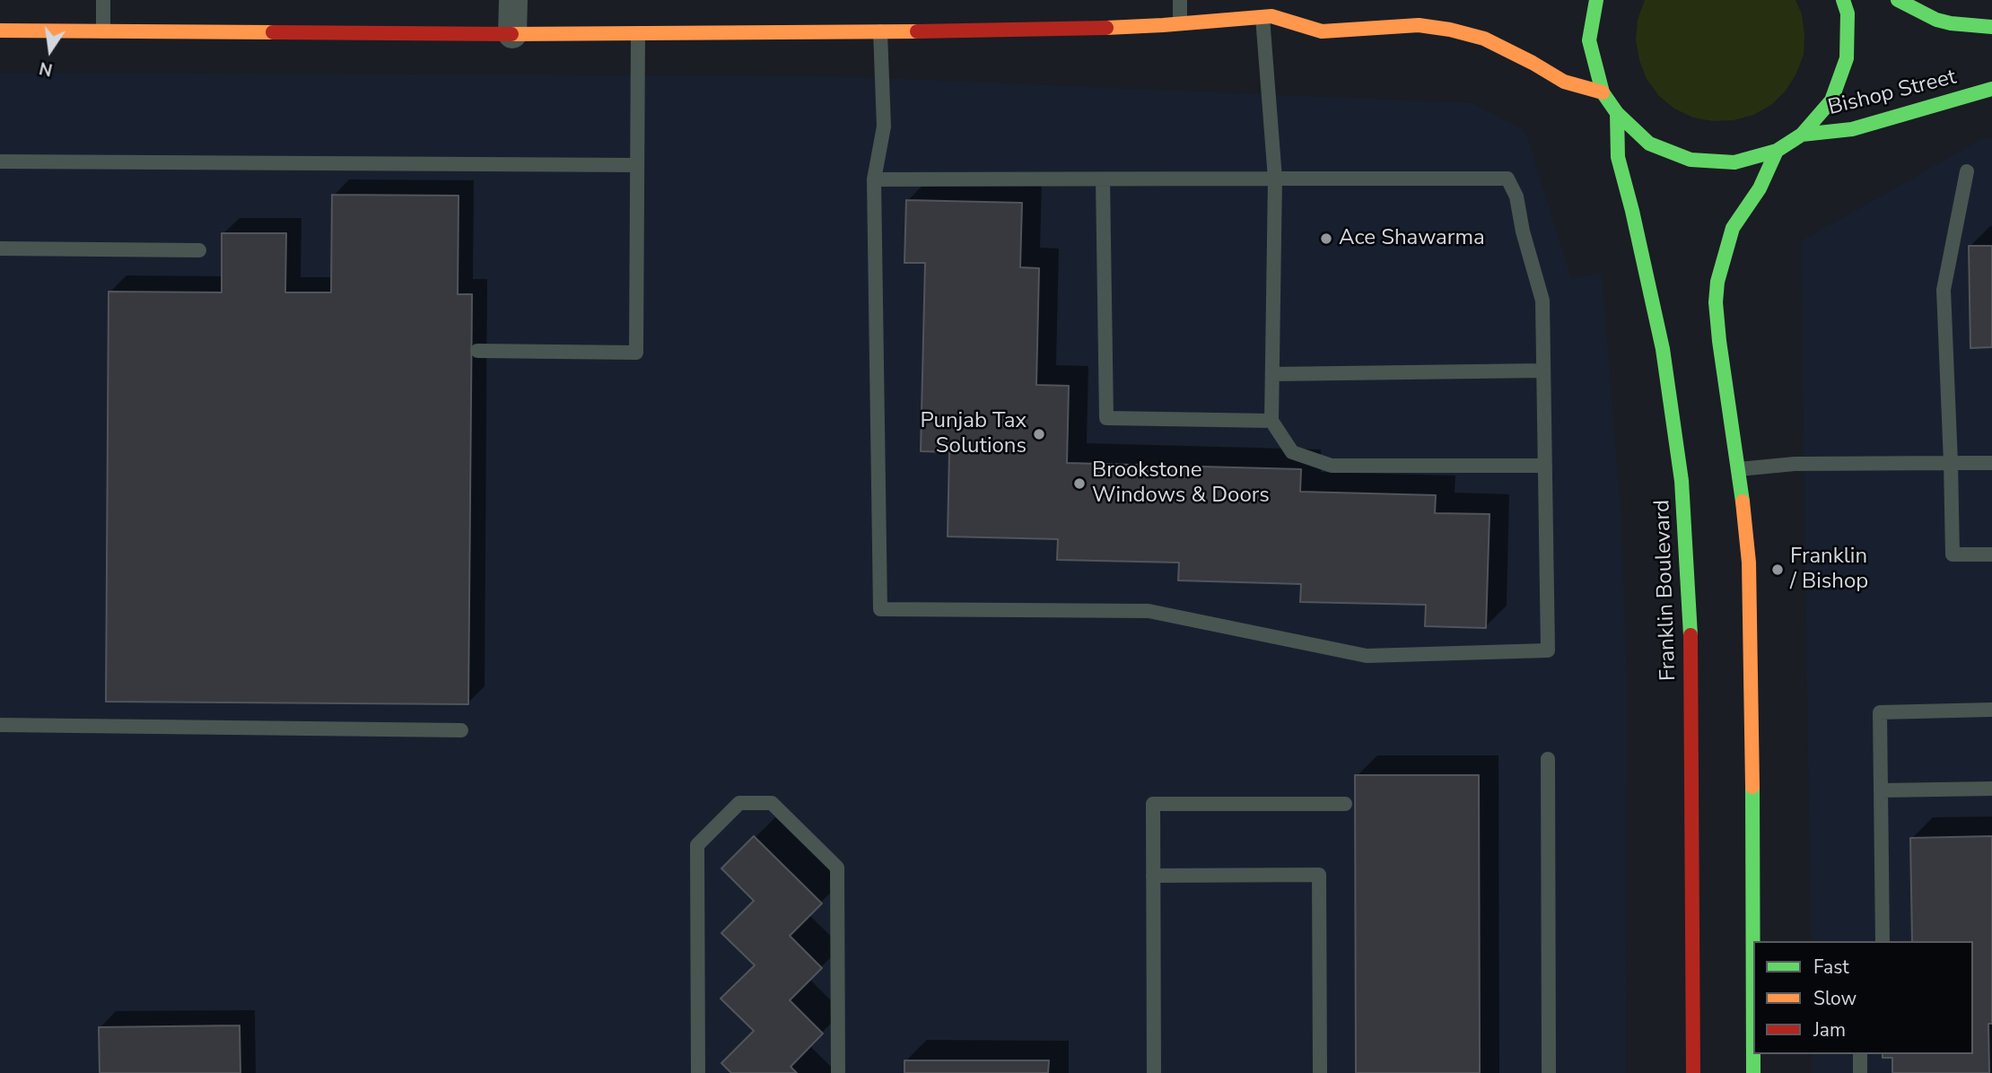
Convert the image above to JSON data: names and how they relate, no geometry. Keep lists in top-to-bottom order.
{
  "streets": {
    "main road": ["Bishop Street", "Franklin Boulevard"]
  },
  "places": [
    "Ace Shawarma",
    "Punjab Tax Solutions",
    "Brookstone Windows & Doors",
    "Franklin / Bishop"
  ],
  "legend": ["Fast", "Slow", "Jam"],
  "north": "bottom"
}
